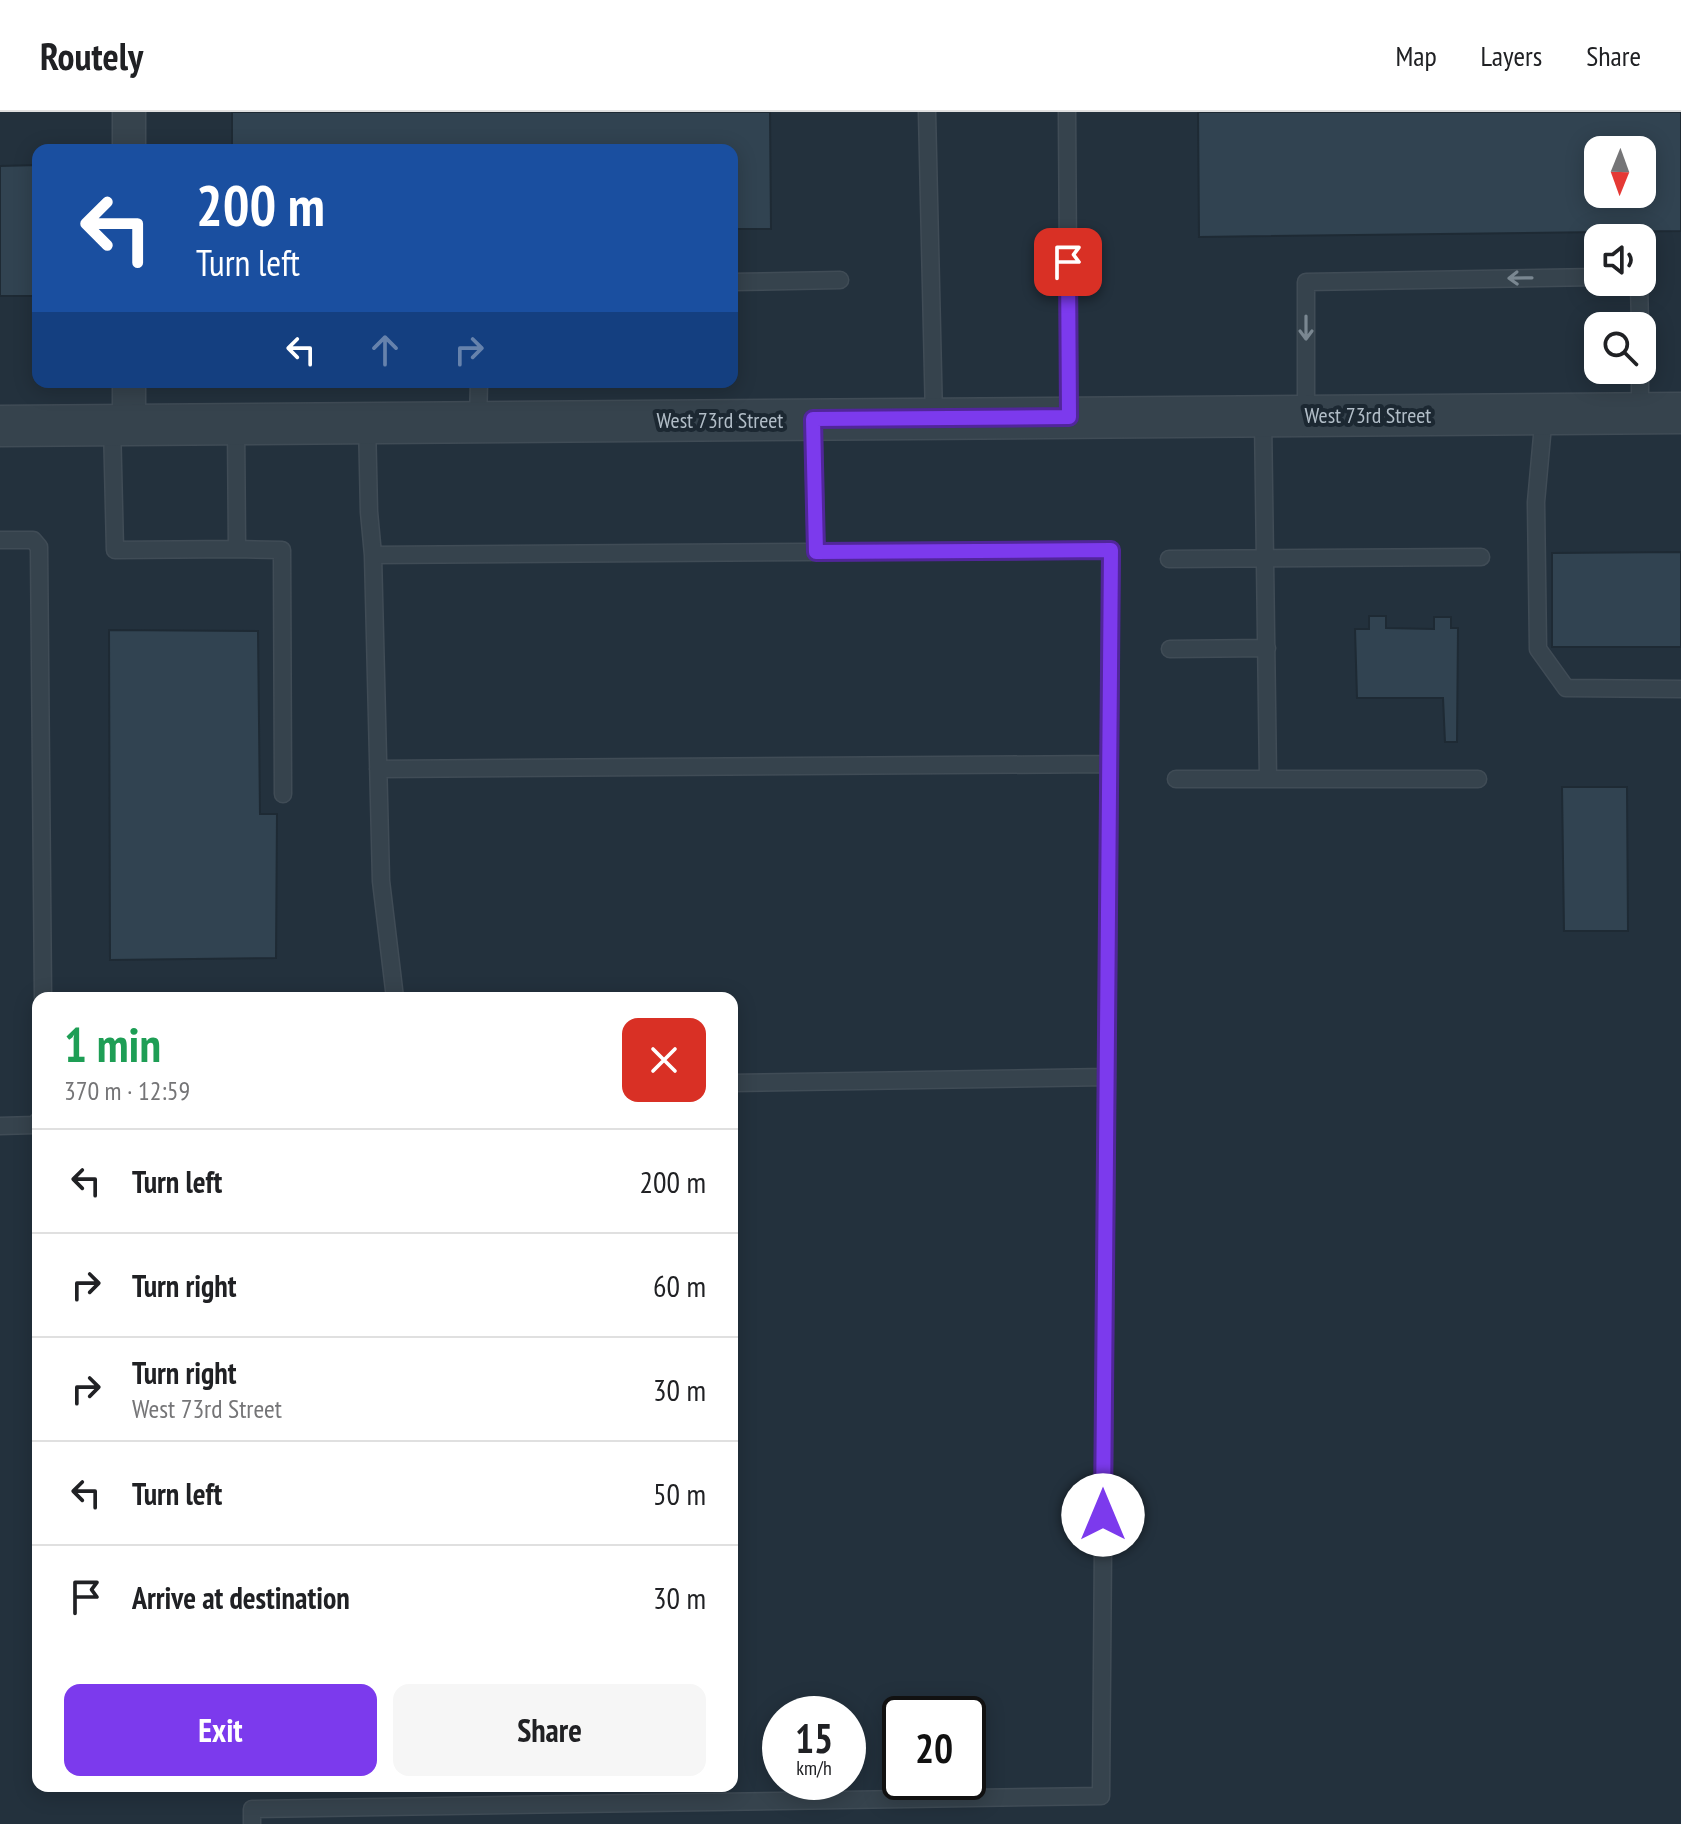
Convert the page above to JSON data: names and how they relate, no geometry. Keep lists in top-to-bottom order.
{
  "streets": {
    "street": ["West 73rd Street"]
  },
  "north": "bottom",
  "page": {
    "header": "Routely",
    "nav": ["Map", "Layers", "Share"],
    "turn": ["200 m", "Turn left"],
    "heading": ["1 min", "370 m · 12:59"],
    "list": [
      {
        "name": "Turn left",
        "value": "200 m"
      },
      {
        "name": "Turn right",
        "value": "60 m"
      },
      {
        "name": "Turn right",
        "note": "West 73rd Street",
        "value": "30 m"
      },
      {
        "name": "Turn left",
        "value": "50 m"
      },
      {
        "name": "Arrive at destination",
        "value": "30 m"
      }
    ],
    "buttons": ["Exit", "Share"],
    "speed": "15 km/h",
    "limit": "20"
  }
}
